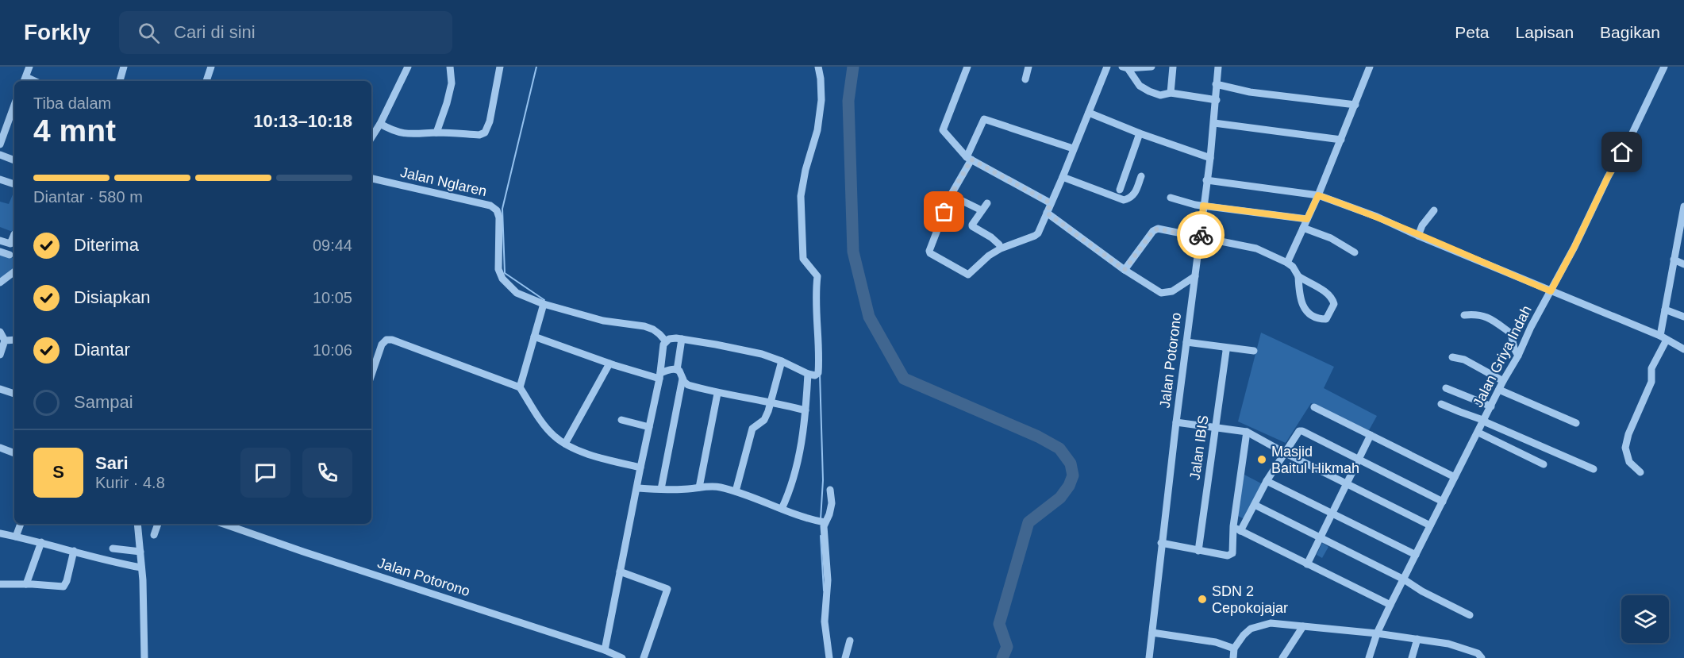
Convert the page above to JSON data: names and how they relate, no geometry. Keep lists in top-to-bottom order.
{
  "streets": {
    "street": [
      "Jalan Nglaren",
      "Jalan Griya Indah",
      "Jalan Potorono",
      "Jalan IBIS"
    ]
  },
  "places": ["Masjid Baitul Hikmah", "SDN 2 Cepokojajar"],
  "page": {
    "header": "Forkly",
    "search": "Cari di sini",
    "nav": ["Peta", "Lapisan", "Bagikan"],
    "heading": ["4 mnt", "Tiba dalam", "10:13–10:18"],
    "panel": ["Sari", "Kurir · 4.8"],
    "bar": "Diantar · 580 m",
    "list": [
      ["Diterima", "09:44"],
      ["Disiapkan", "10:05"],
      ["Diantar", "10:06"],
      "Sampai"
    ],
    "round": "S"
  }
}
